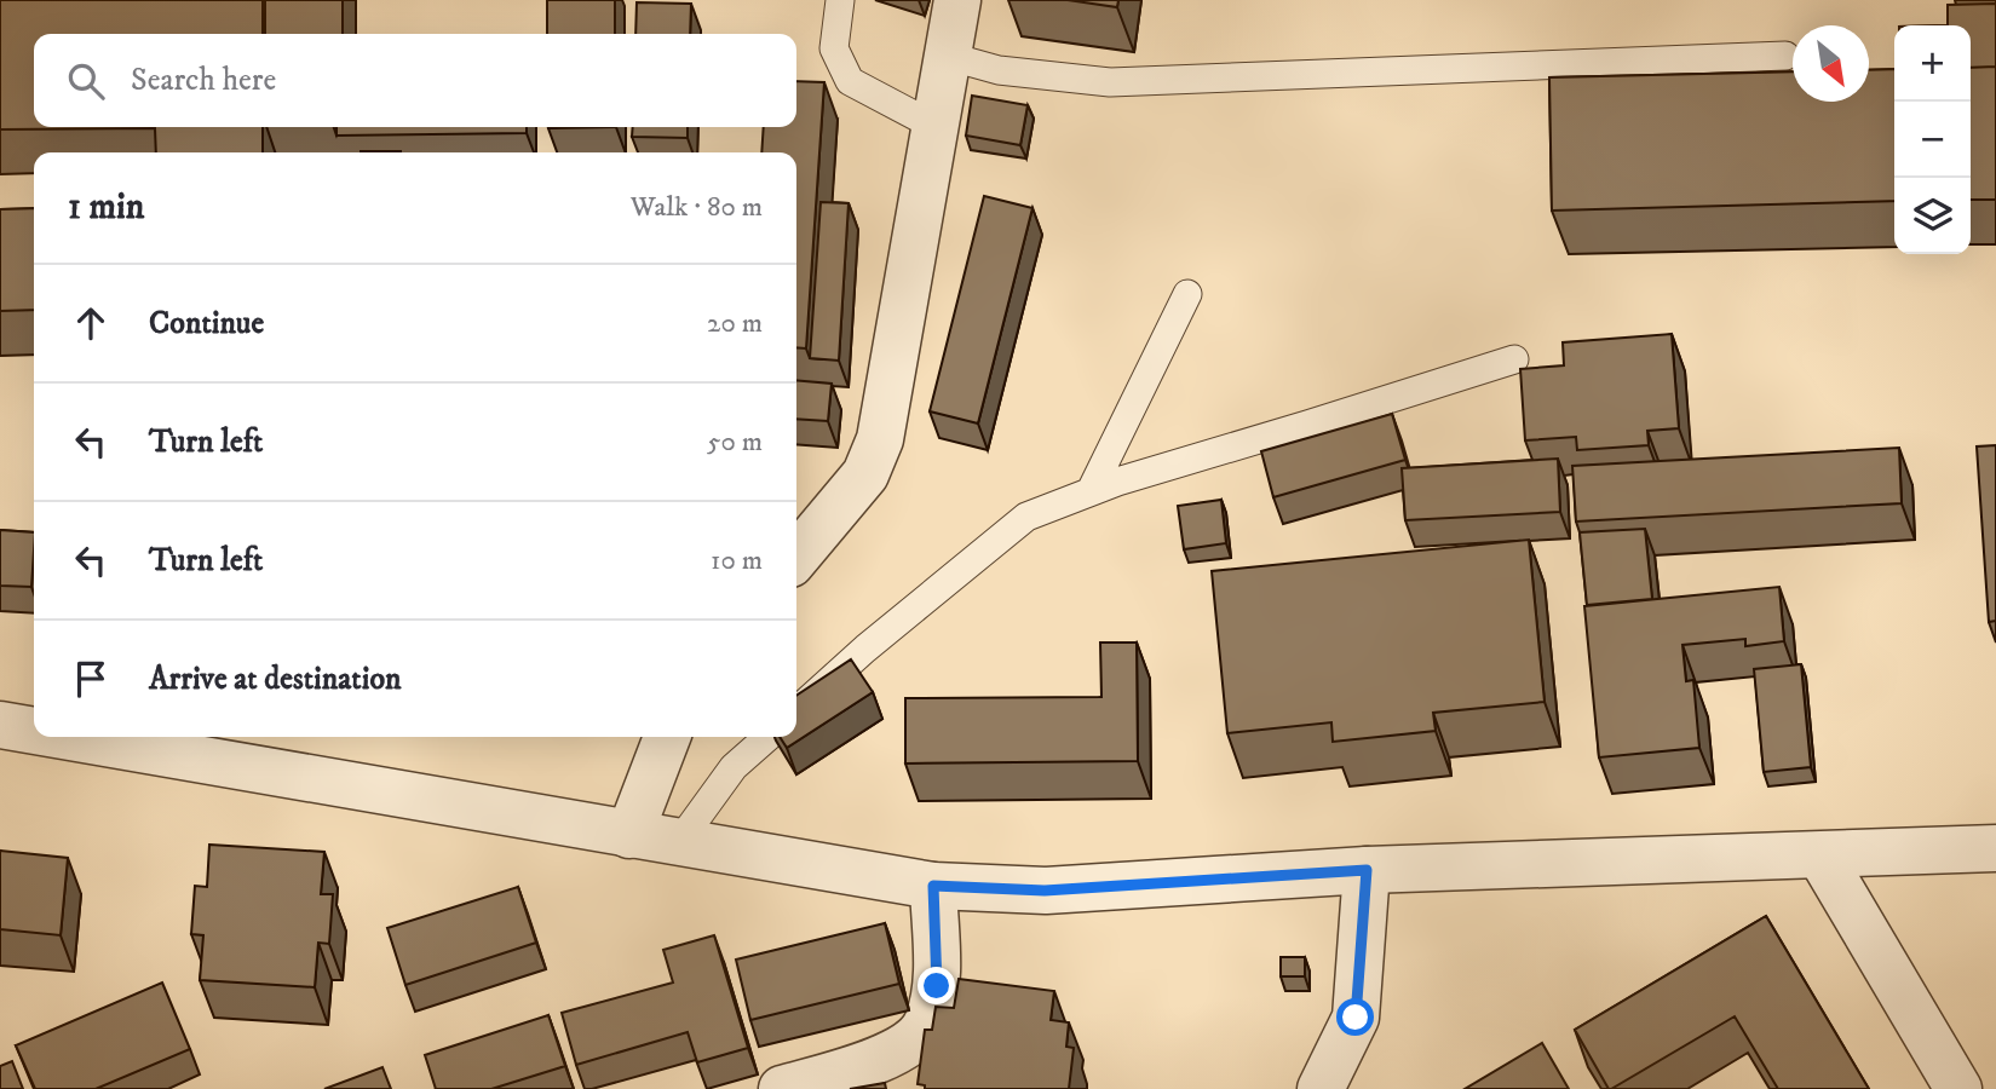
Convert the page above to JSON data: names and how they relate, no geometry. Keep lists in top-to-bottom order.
{
  "north": "bottom right",
  "page": {
    "map_buttons": ["+", "−"],
    "search": "Search here",
    "heading": ["1 min", "Walk · 80 m"],
    "list": [
      ["Continue", "20 m"],
      ["Turn left", "50 m"],
      ["Turn left", "10 m"],
      "Arrive at destination"
    ]
  }
}
